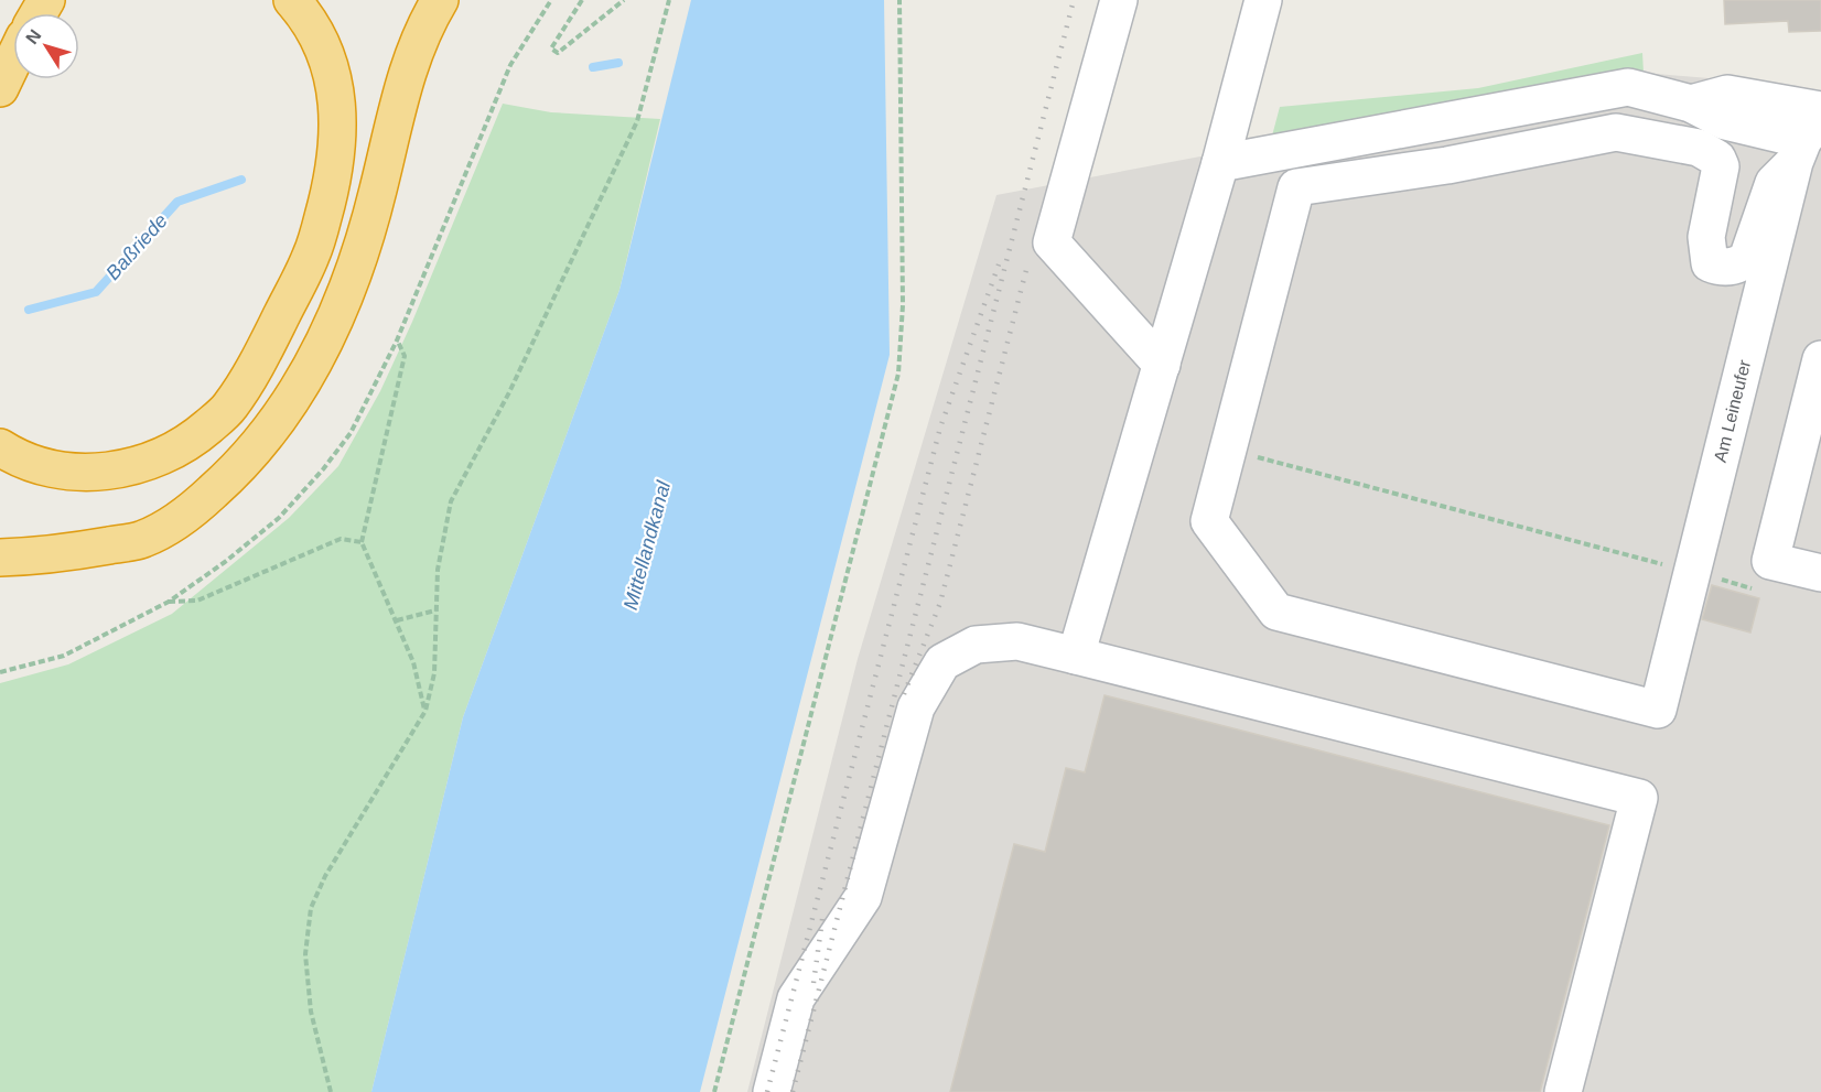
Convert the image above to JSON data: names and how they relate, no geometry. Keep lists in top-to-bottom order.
{
  "streets": {
    "lane": ["Am Leineufer"]
  },
  "water": ["Baßriede", "Mittellandkanal"],
  "north": "top left"
}
